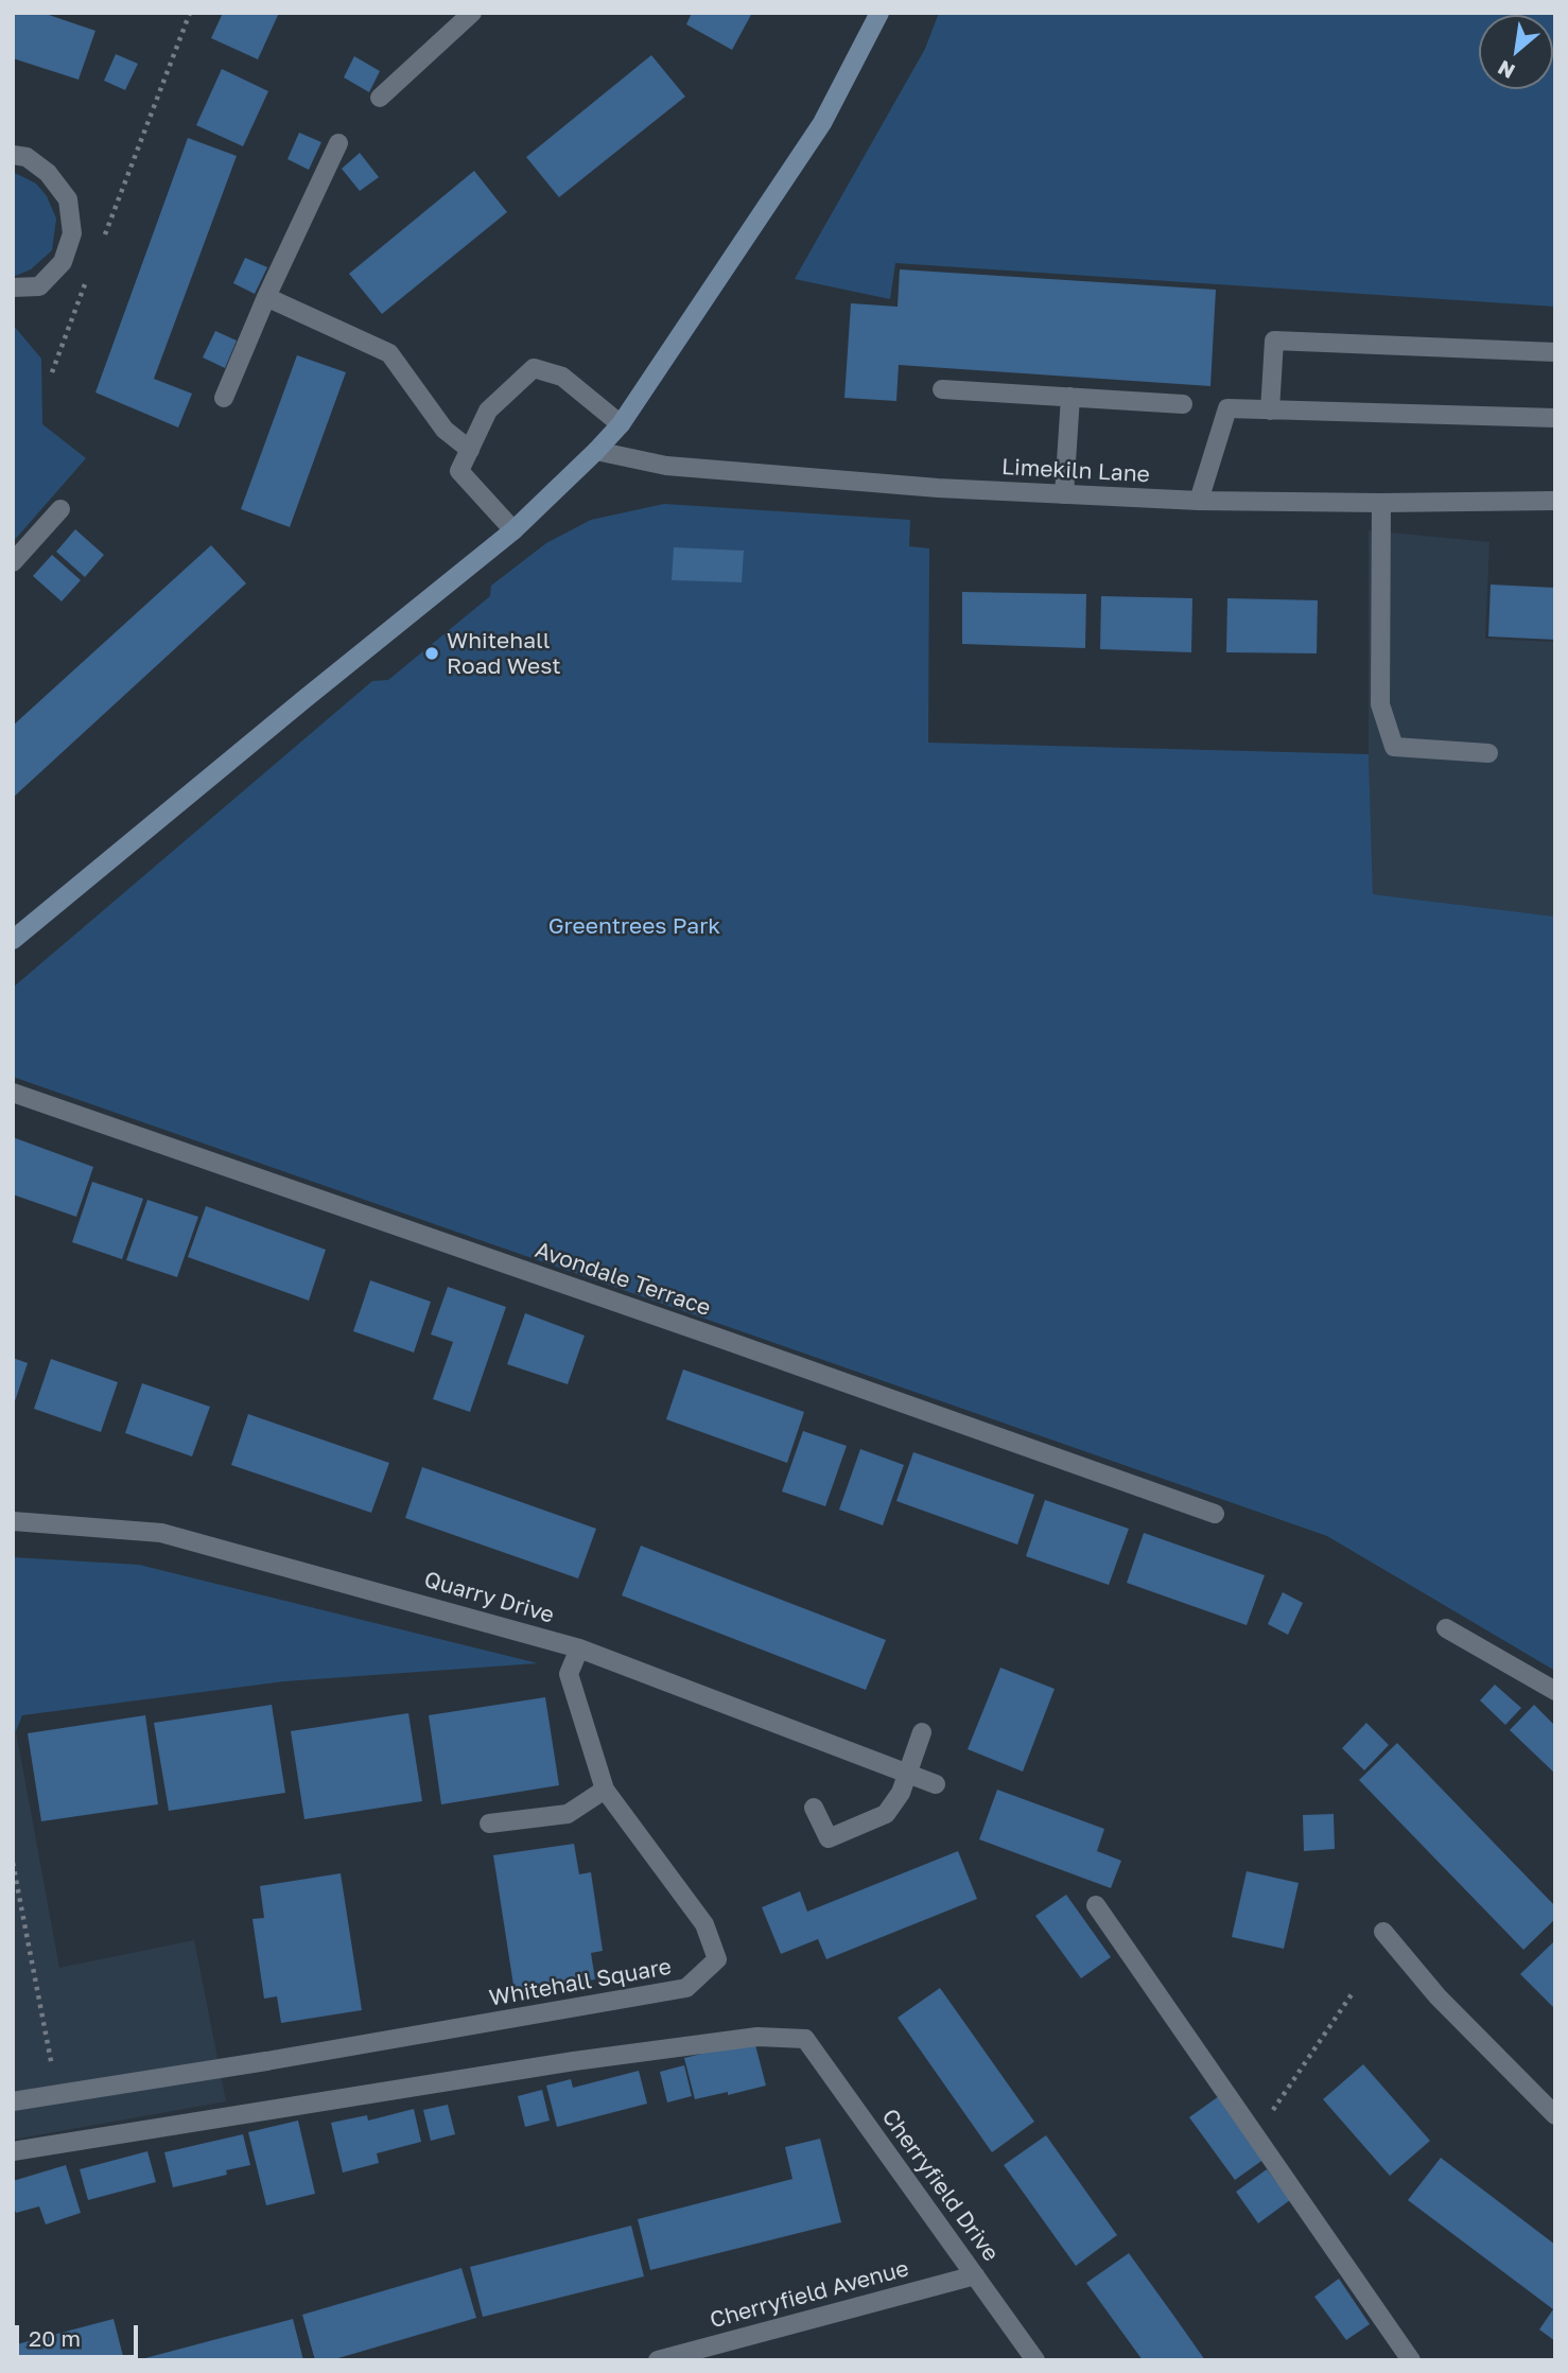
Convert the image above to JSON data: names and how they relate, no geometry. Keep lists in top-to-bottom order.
{
  "streets": {
    "street": [
      "Limekiln Lane",
      "Avondale Terrace",
      "Quarry Drive",
      "Whitehall Square",
      "Cherryfield Drive",
      "Cherryfield Avenue"
    ]
  },
  "crossings": [
    ["Quarry Drive", "Whitehall Square"],
    ["Cherryfield Drive", "Cherryfield Avenue"]
  ],
  "parks": ["Greentrees Park"],
  "places": ["Whitehall Road West"],
  "scale_bar": "20 m",
  "north": "bottom left"
}
